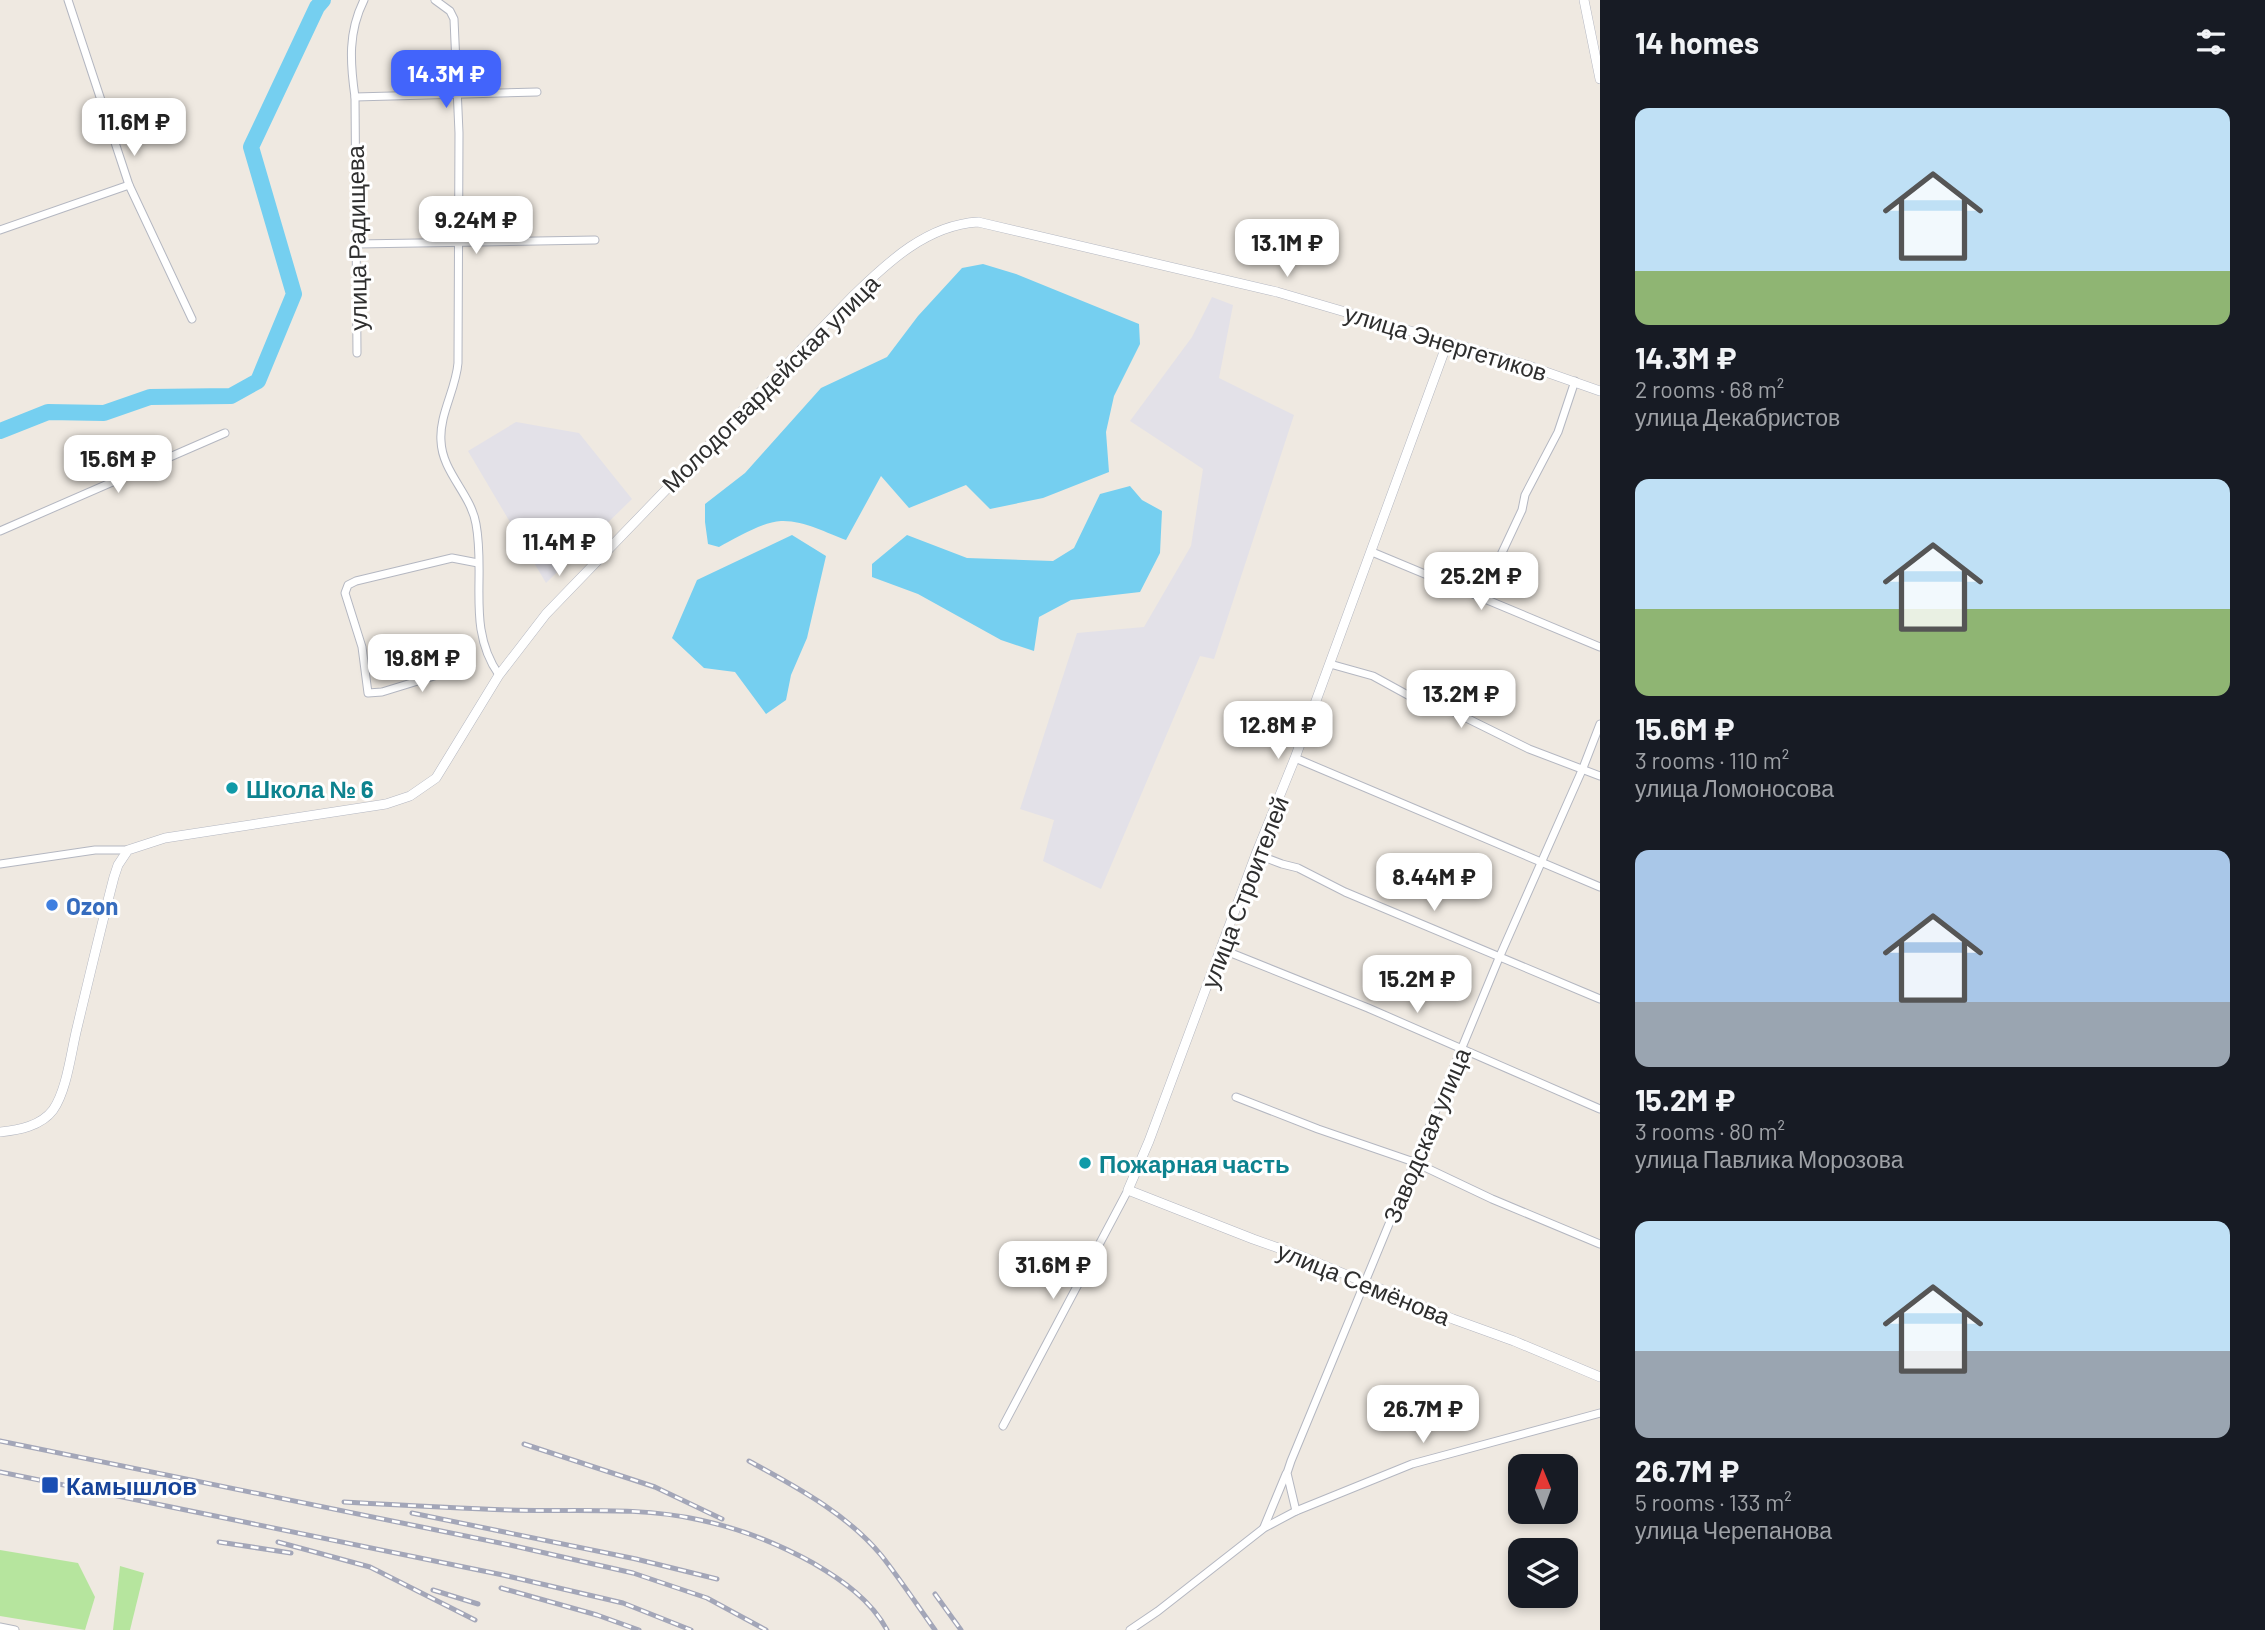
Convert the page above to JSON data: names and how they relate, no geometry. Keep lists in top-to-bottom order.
{
  "streets": {
    "street": [
      "улица Радищева",
      "улица Энергетиков",
      "Молодогвардейская улица",
      "улица Строителей",
      "Заводская улица",
      "улица Семёнова"
    ]
  },
  "crossings": [
    ["улица Энергетиков", "Молодогвардейская улица"],
    ["улица Энергетиков", "улица Строителей"],
    ["улица Строителей", "улица Семёнова"],
    ["Заводская улица", "улица Семёнова"]
  ],
  "places": {
    "other": ["Школа № 6", "Ozon", "Пожарная часть"],
    "transit": ["Камышлов"]
  },
  "north": "top",
  "page": {
    "heading": "14 homes",
    "price": [
      "14.3M ₽",
      "11.6M ₽",
      "9.24M ₽",
      "13.1M ₽",
      "15.6M ₽",
      "11.4M ₽",
      "25.2M ₽",
      "19.8M ₽",
      "13.2M ₽",
      "12.8M ₽",
      "8.44M ₽",
      "15.2M ₽",
      "31.6M ₽",
      "26.7M ₽"
    ],
    "list": [
      {
        "name": "14.3M ₽",
        "note": "2 rooms · 68 m² · улица Декабристов"
      },
      {
        "name": "15.6M ₽",
        "note": "3 rooms · 110 m² · улица Ломоносова"
      },
      {
        "name": "15.2M ₽",
        "note": "3 rooms · 80 m² · улица Павлика Морозова"
      },
      {
        "name": "26.7M ₽",
        "note": "5 rooms · 133 m² · улица Черепанова"
      }
    ]
  }
}
